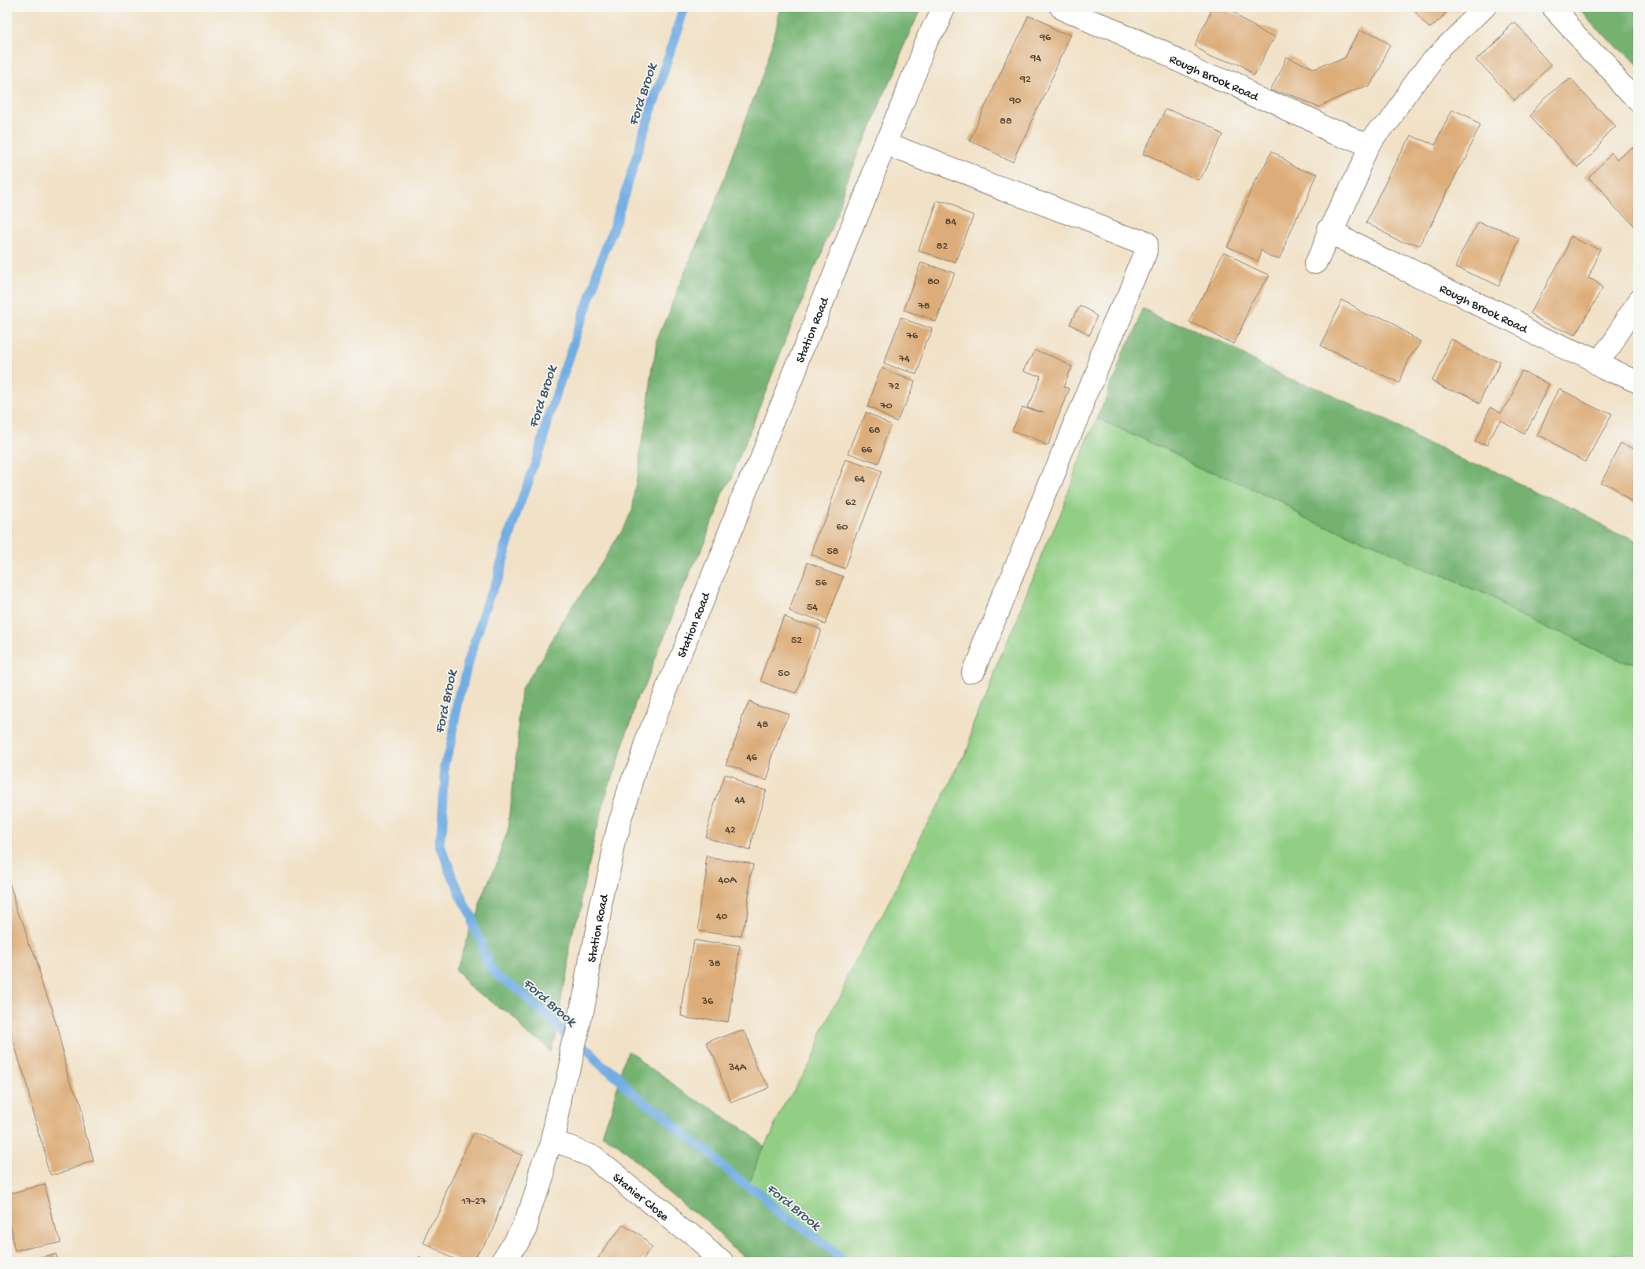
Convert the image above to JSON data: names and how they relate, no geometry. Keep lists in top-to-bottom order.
{
  "streets": {
    "street": ["Rough Brook Road", "Station Road", "Stanier Close"]
  },
  "crossings": [
    ["Station Road", "Stanier Close"]
  ],
  "water": ["Ford Brook"],
  "house_numbers": [
    "96",
    "94",
    "92",
    "90",
    "88",
    "84",
    "82",
    "80",
    "78",
    "76",
    "74",
    "72",
    "70",
    "68",
    "66",
    "64",
    "62",
    "60",
    "58",
    "56",
    "54",
    "52",
    "50",
    "48",
    "46",
    "44",
    "42",
    "40A",
    "40",
    "38",
    "36",
    "34A",
    "17-27"
  ]
}
